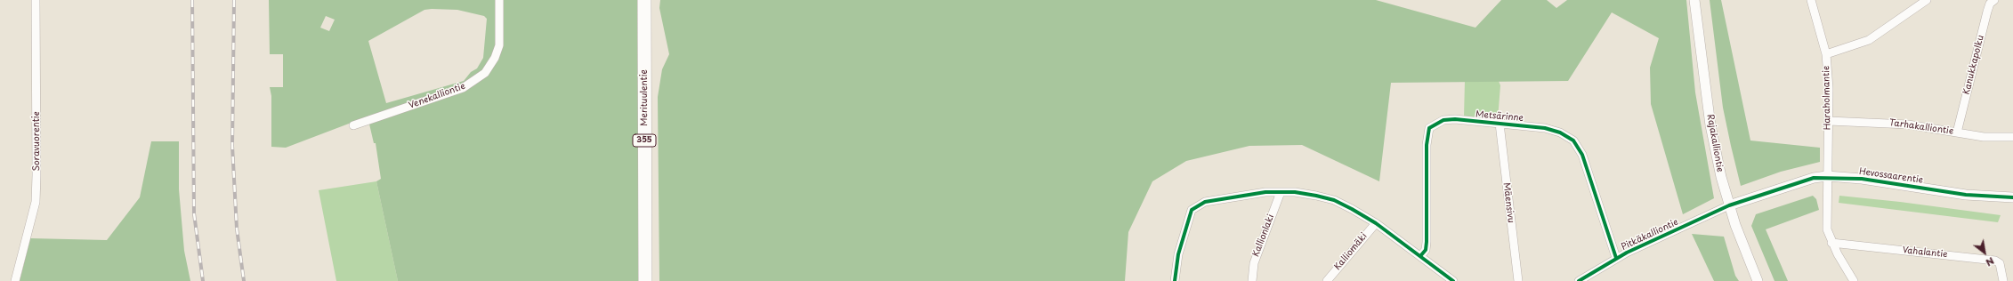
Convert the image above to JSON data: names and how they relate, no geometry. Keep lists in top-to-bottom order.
{
  "streets": {
    "main road": ["Merituulentie", "355"],
    "street": [
      "Kanukkapolku",
      "Venekalliontie",
      "Haraholmantie",
      "Metsärinne",
      "Tarhakalliontie",
      "Soravuorentie",
      "Rajakalliontie",
      "Hevossaarentie",
      "Mäensivu",
      "Pitkäkalliontie",
      "Kallionlaki",
      "Kalliomäki",
      "Vahalantie"
    ]
  },
  "crossings": [
    ["Kanukkapolku", "Tarhakalliontie"],
    ["Haraholmantie", "Tarhakalliontie"],
    ["Haraholmantie", "Hevossaarentie"],
    ["Metsärinne", "Mäensivu"],
    ["Metsärinne", "Pitkäkalliontie"],
    ["Rajakalliontie", "Hevossaarentie"],
    ["Rajakalliontie", "Pitkäkalliontie"],
    ["Hevossaarentie", "Pitkäkalliontie"]
  ],
  "north": "bottom right"
}
